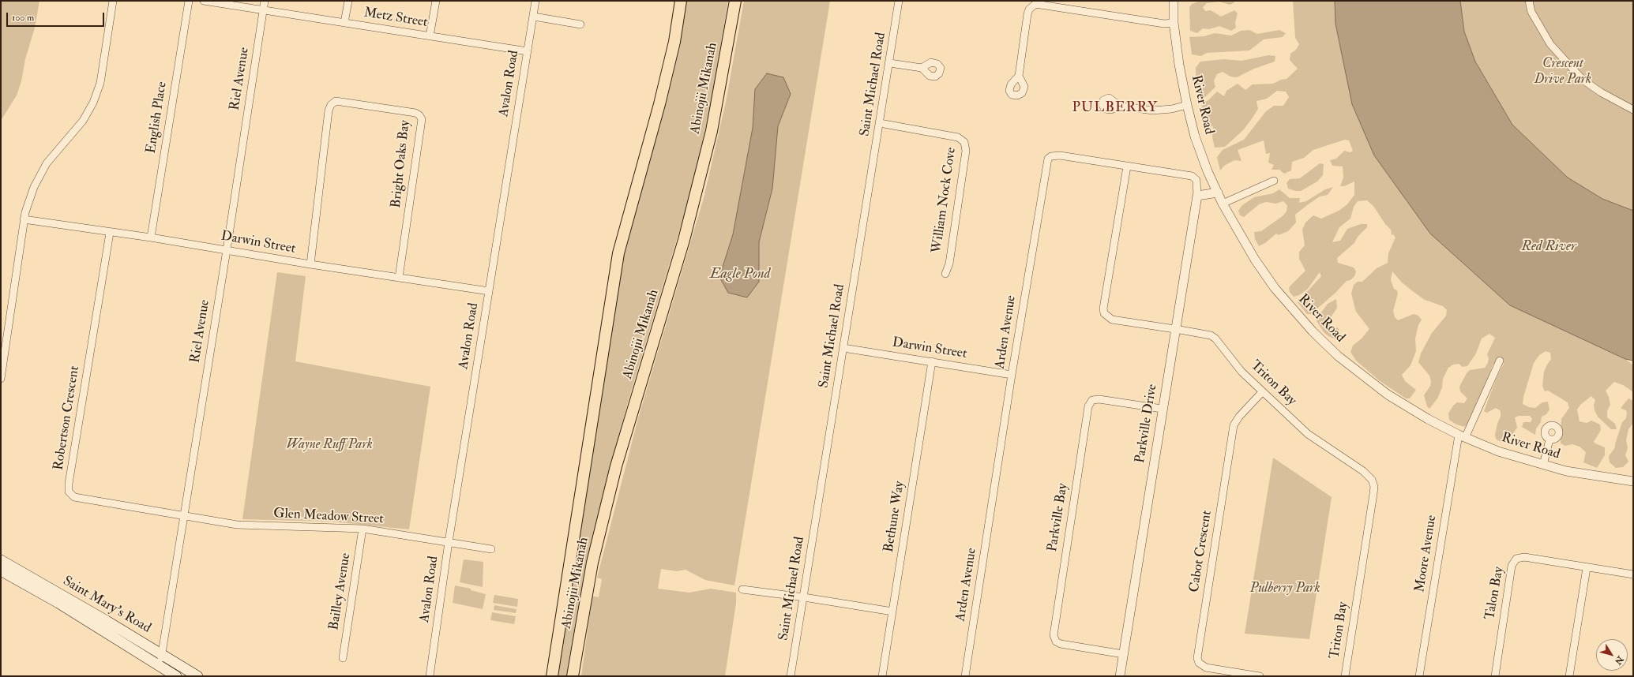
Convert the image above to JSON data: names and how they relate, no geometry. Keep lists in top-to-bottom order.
{
  "streets": {
    "main road": ["Abinojii Mikanah", "Saint Mary's Road"],
    "street": [
      "Metz Street",
      "Riel Avenue",
      "Avalon Road",
      "Saint Michael Road",
      "River Road",
      "English Place",
      "Bright Oaks Bay",
      "William Nock Cove",
      "Darwin Street",
      "Arden Avenue",
      "Triton Bay",
      "Robertson Crescent",
      "Parkville Drive",
      "Glen Meadow Street",
      "Bethune Way",
      "Parkville Bay",
      "Cabot Crescent",
      "Moore Avenue",
      "Bailley Avenue",
      "Talon Bay"
    ]
  },
  "crossings": [
    ["Metz Street", "Riel Avenue"],
    ["Metz Street", "Avalon Road"],
    ["Riel Avenue", "Darwin Street"],
    ["Riel Avenue", "Robertson Crescent"],
    ["Riel Avenue", "Glen Meadow Street"],
    ["Riel Avenue", "Saint Mary's Road"],
    ["Avalon Road", "Darwin Street"],
    ["Avalon Road", "Glen Meadow Street"],
    ["Saint Michael Road", "William Nock Cove"],
    ["Saint Michael Road", "Darwin Street"],
    ["River Road", "Moore Avenue"],
    ["English Place", "Darwin Street"],
    ["Bright Oaks Bay", "Darwin Street"],
    ["Darwin Street", "Arden Avenue"],
    ["Darwin Street", "Robertson Crescent"],
    ["Darwin Street", "Bethune Way"],
    ["Arden Avenue", "Triton Bay"],
    ["Arden Avenue", "Parkville Drive"],
    ["Triton Bay", "Parkville Drive"],
    ["Triton Bay", "Cabot Crescent"],
    ["Robertson Crescent", "Glen Meadow Street"],
    ["Parkville Drive", "Parkville Bay"],
    ["Glen Meadow Street", "Bailley Avenue"]
  ],
  "districts": ["PULBERRY"],
  "water": ["Red River", "Eagle Pond"],
  "parks": ["Crescent Drive Park", "Wayne Ruff Park", "Pulberry Park"],
  "scale_bar": "100 m",
  "north": "bottom right"
}
